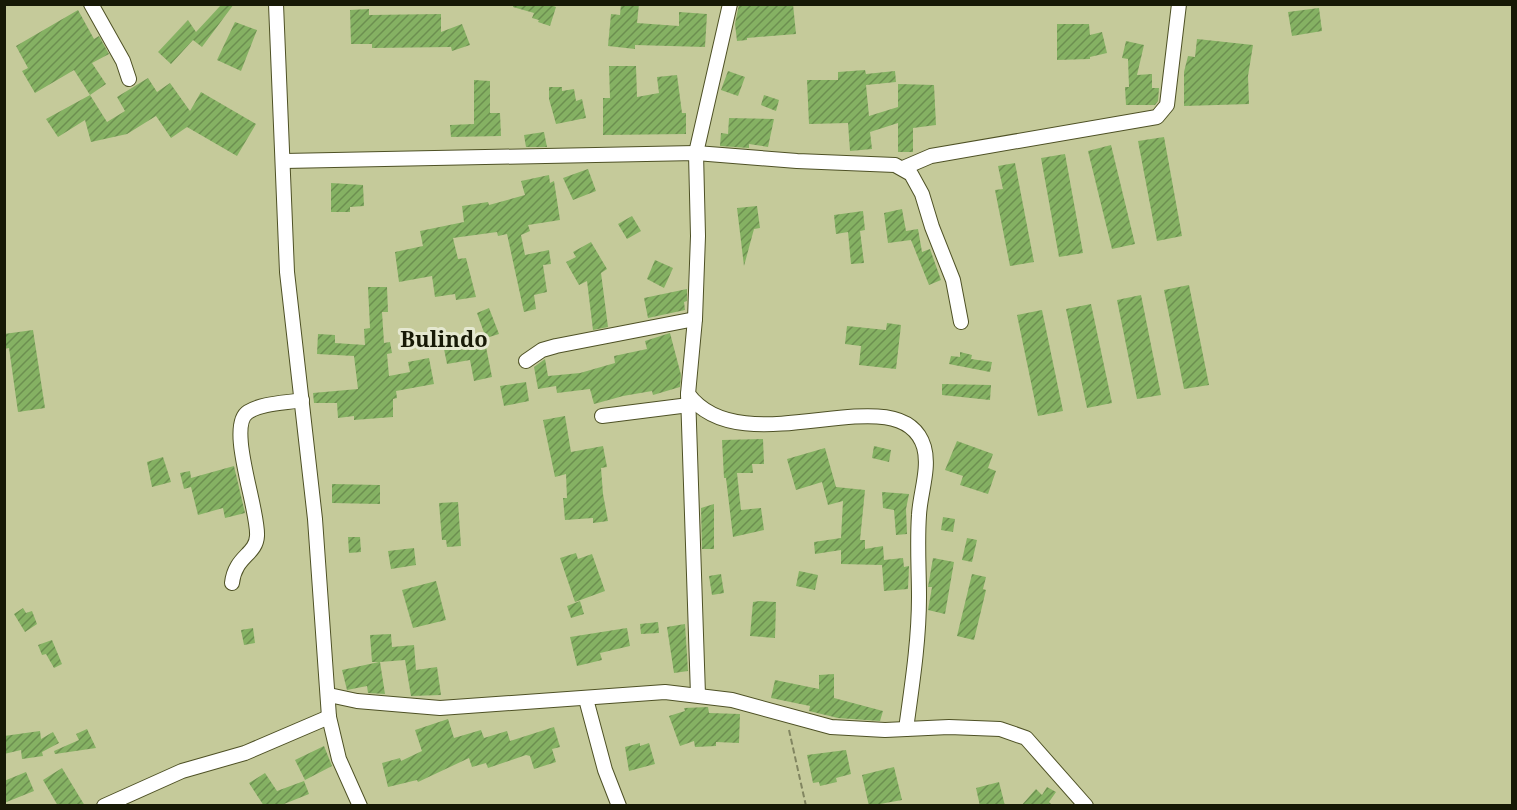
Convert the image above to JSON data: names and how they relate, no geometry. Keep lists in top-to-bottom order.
{
  "districts": ["Bulindo"]
}
